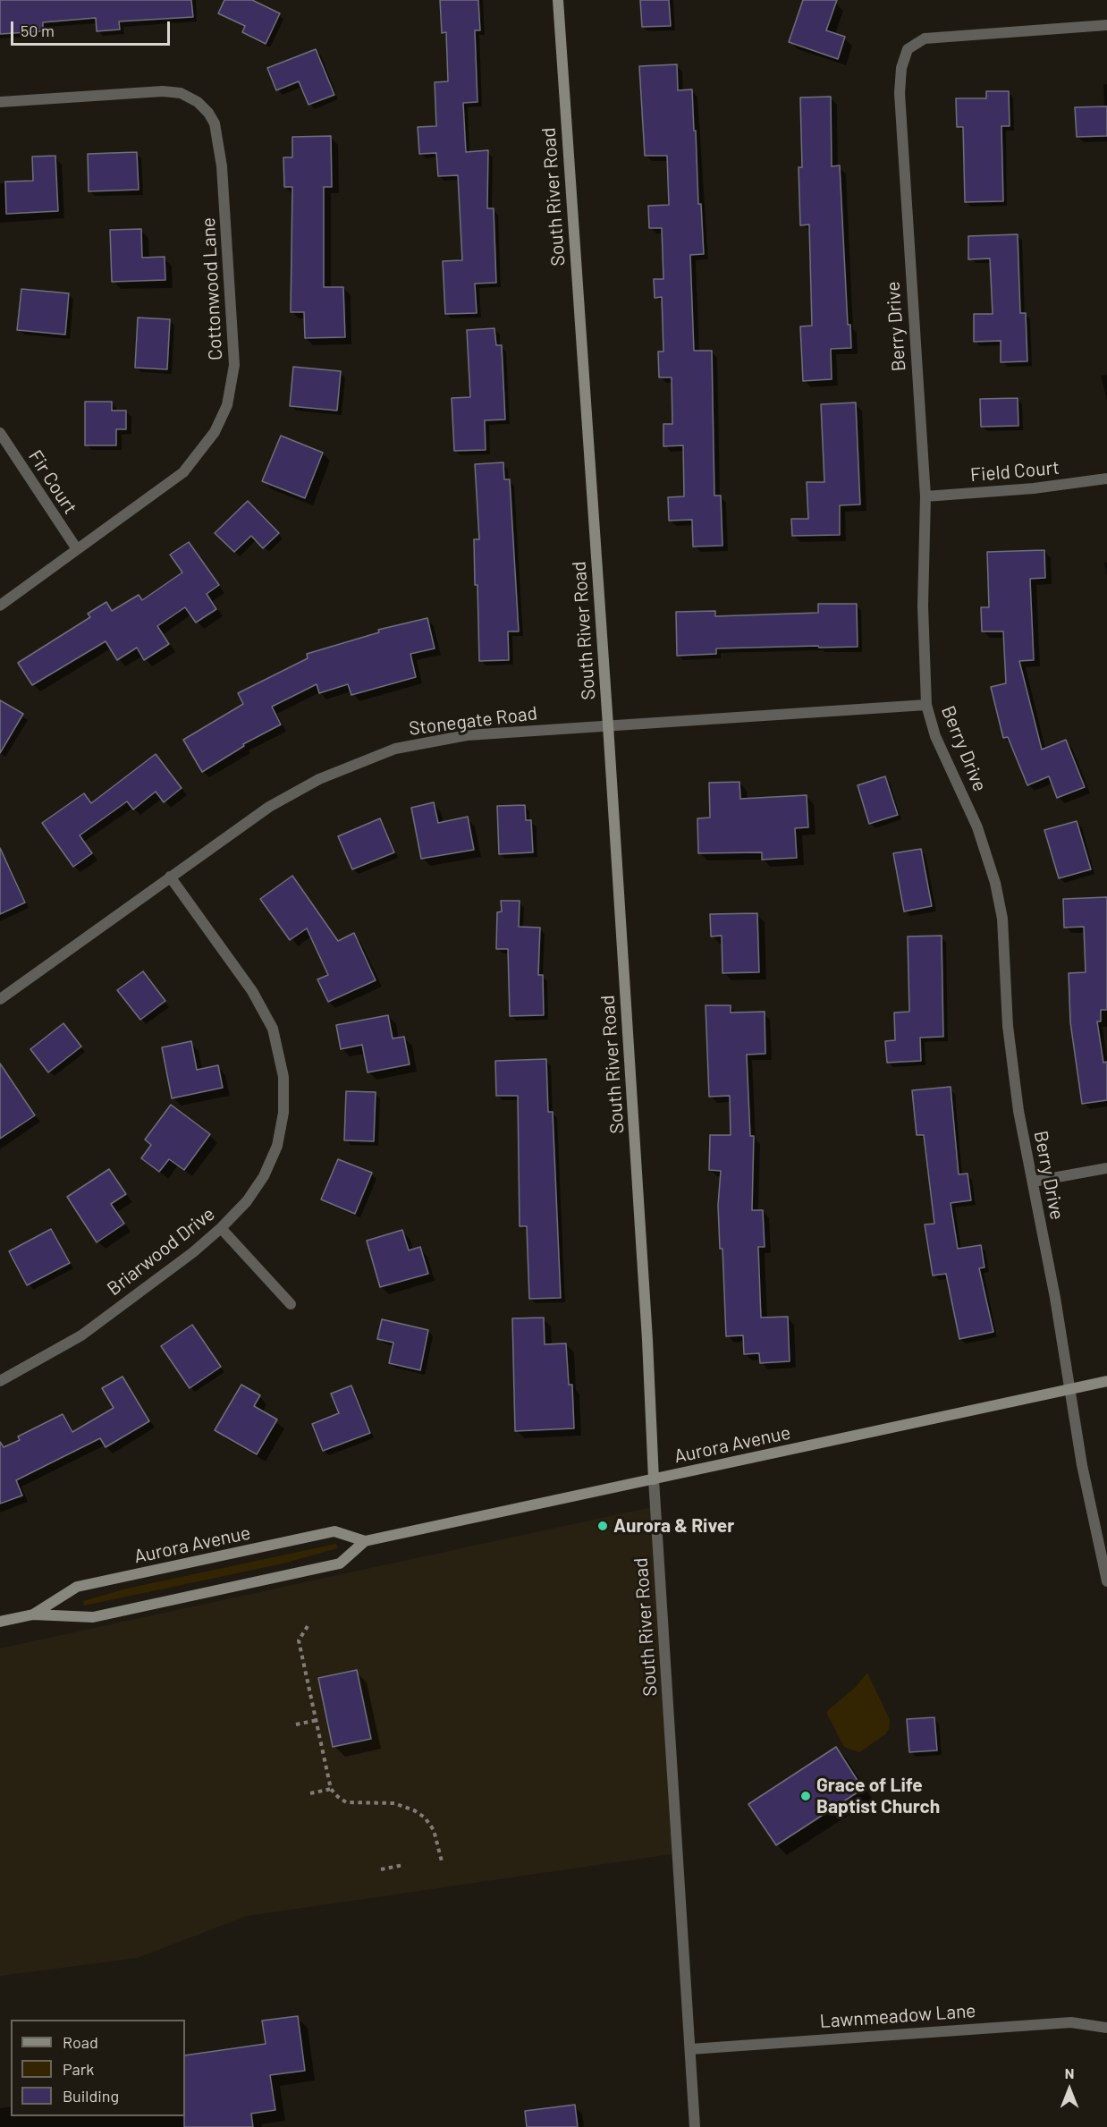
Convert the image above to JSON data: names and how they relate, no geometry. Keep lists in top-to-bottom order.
{
  "streets": {
    "main road": ["South River Road", "Aurora Avenue"],
    "street": [
      "Cottonwood Lane",
      "Berry Drive",
      "Field Court",
      "Fir Court",
      "Stonegate Road",
      "Briarwood Drive",
      "Lawnmeadow Lane"
    ]
  },
  "crossings": [
    ["South River Road", "Stonegate Road"],
    ["South River Road", "Aurora Avenue"],
    ["South River Road", "Lawnmeadow Lane"],
    ["Cottonwood Lane", "Fir Court"],
    ["Berry Drive", "Field Court"],
    ["Berry Drive", "Stonegate Road"],
    ["Berry Drive", "Aurora Avenue"],
    ["Stonegate Road", "Briarwood Drive"]
  ],
  "places": ["Aurora & River", "Grace of Life Baptist Church"],
  "legend": ["Road", "Park", "Building"],
  "scale_bar": "50 m",
  "north": "top"
}
